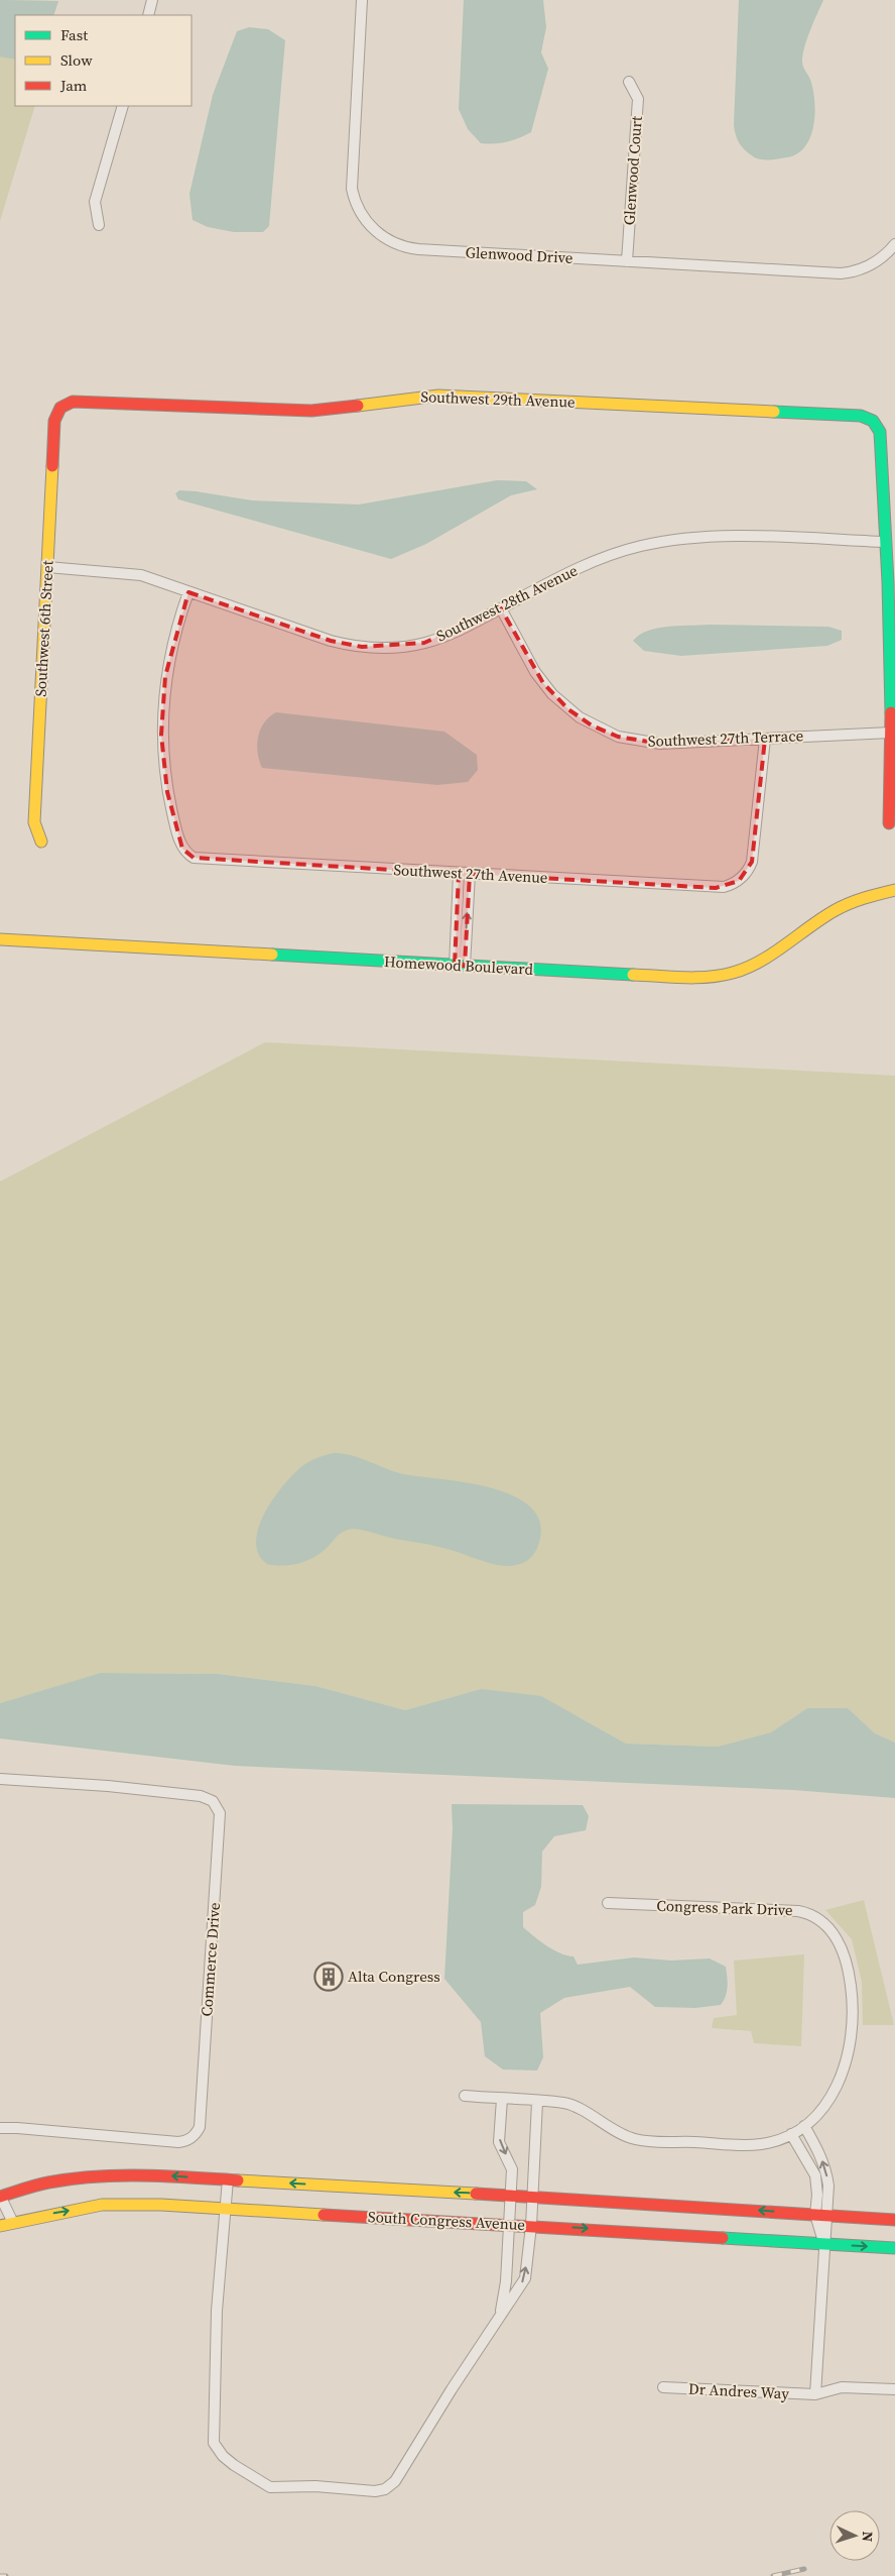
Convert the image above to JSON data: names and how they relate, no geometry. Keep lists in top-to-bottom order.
{
  "streets": {
    "street": [
      "Glenwood Court",
      "Glenwood Drive",
      "Southwest 29th Avenue",
      "Southwest 28th Avenue",
      "Southwest 6th Street",
      "Southwest 27th Terrace",
      "Southwest 27th Avenue",
      "Homewood Boulevard",
      "Congress Park Drive",
      "Commerce Drive",
      "South Congress Avenue",
      "Dr Andres Way"
    ]
  },
  "crossings": [
    ["Glenwood Court", "Glenwood Drive"],
    ["Southwest 29th Avenue", "Southwest 28th Avenue"],
    ["Southwest 29th Avenue", "Southwest 6th Street"],
    ["Southwest 28th Avenue", "Southwest 6th Street"],
    ["Southwest 28th Avenue", "Southwest 27th Terrace"],
    ["Southwest 28th Avenue", "Southwest 27th Avenue"],
    ["Southwest 27th Terrace", "Southwest 27th Avenue"]
  ],
  "places": {
    "building": ["Alta Congress"]
  },
  "legend": ["Fast", "Slow", "Jam"],
  "north": "right"
}
